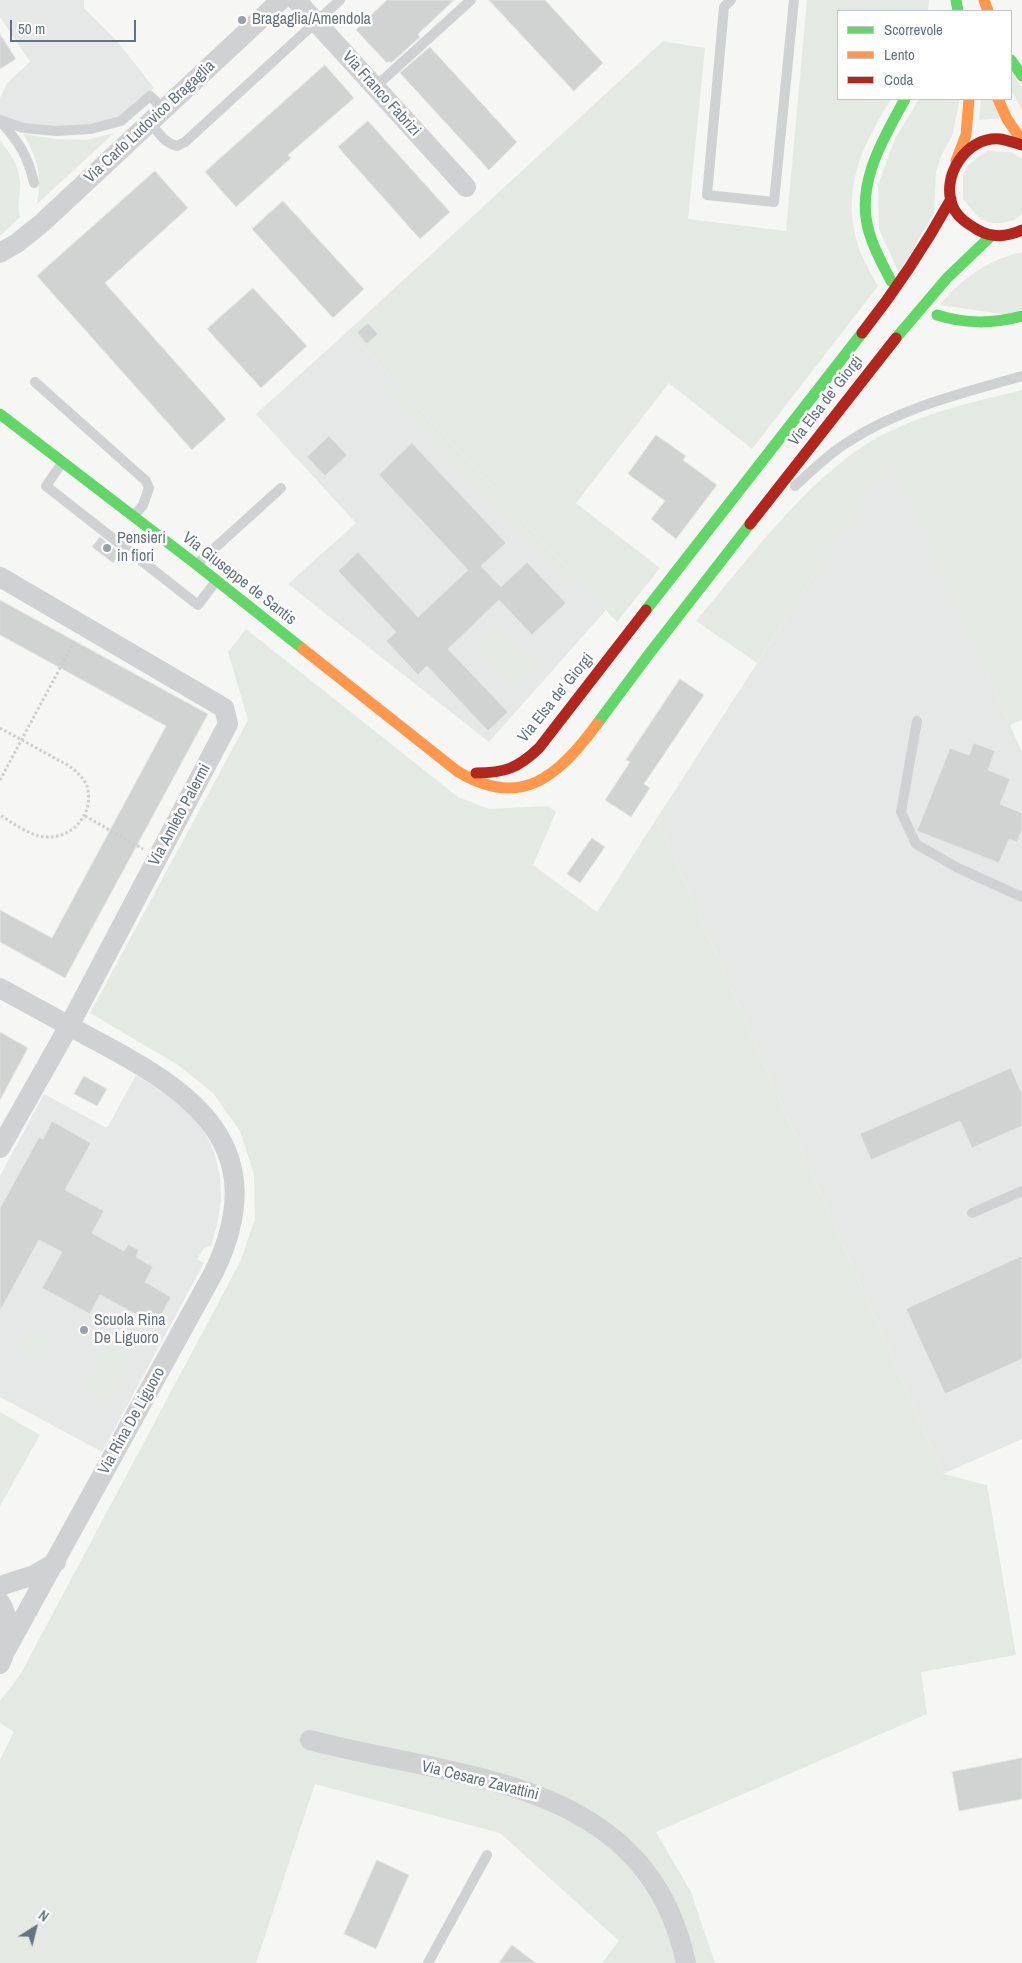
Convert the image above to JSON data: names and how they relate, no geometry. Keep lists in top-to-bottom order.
{
  "streets": {
    "main road": ["Via Elsa de' Giorgi", "Via Giuseppe de Santis"],
    "street": [
      "Via Franco Fabrizi",
      "Via Carlo Ludovico Bragaglia",
      "Via Amleto Palermi",
      "Via Rina De Liguoro",
      "Via Cesare Zavattini"
    ]
  },
  "crossings": [
    ["Via Elsa de' Giorgi", "Via Giuseppe de Santis"],
    ["Via Amleto Palermi", "Via Rina De Liguoro"]
  ],
  "places": ["Bragaglia/Amendola", "Pensieri in fiori", "Scuola Rina De Liguoro"],
  "legend": ["Scorrevole", "Lento", "Coda"],
  "scale_bar": "50 m",
  "north": "top right"
}
